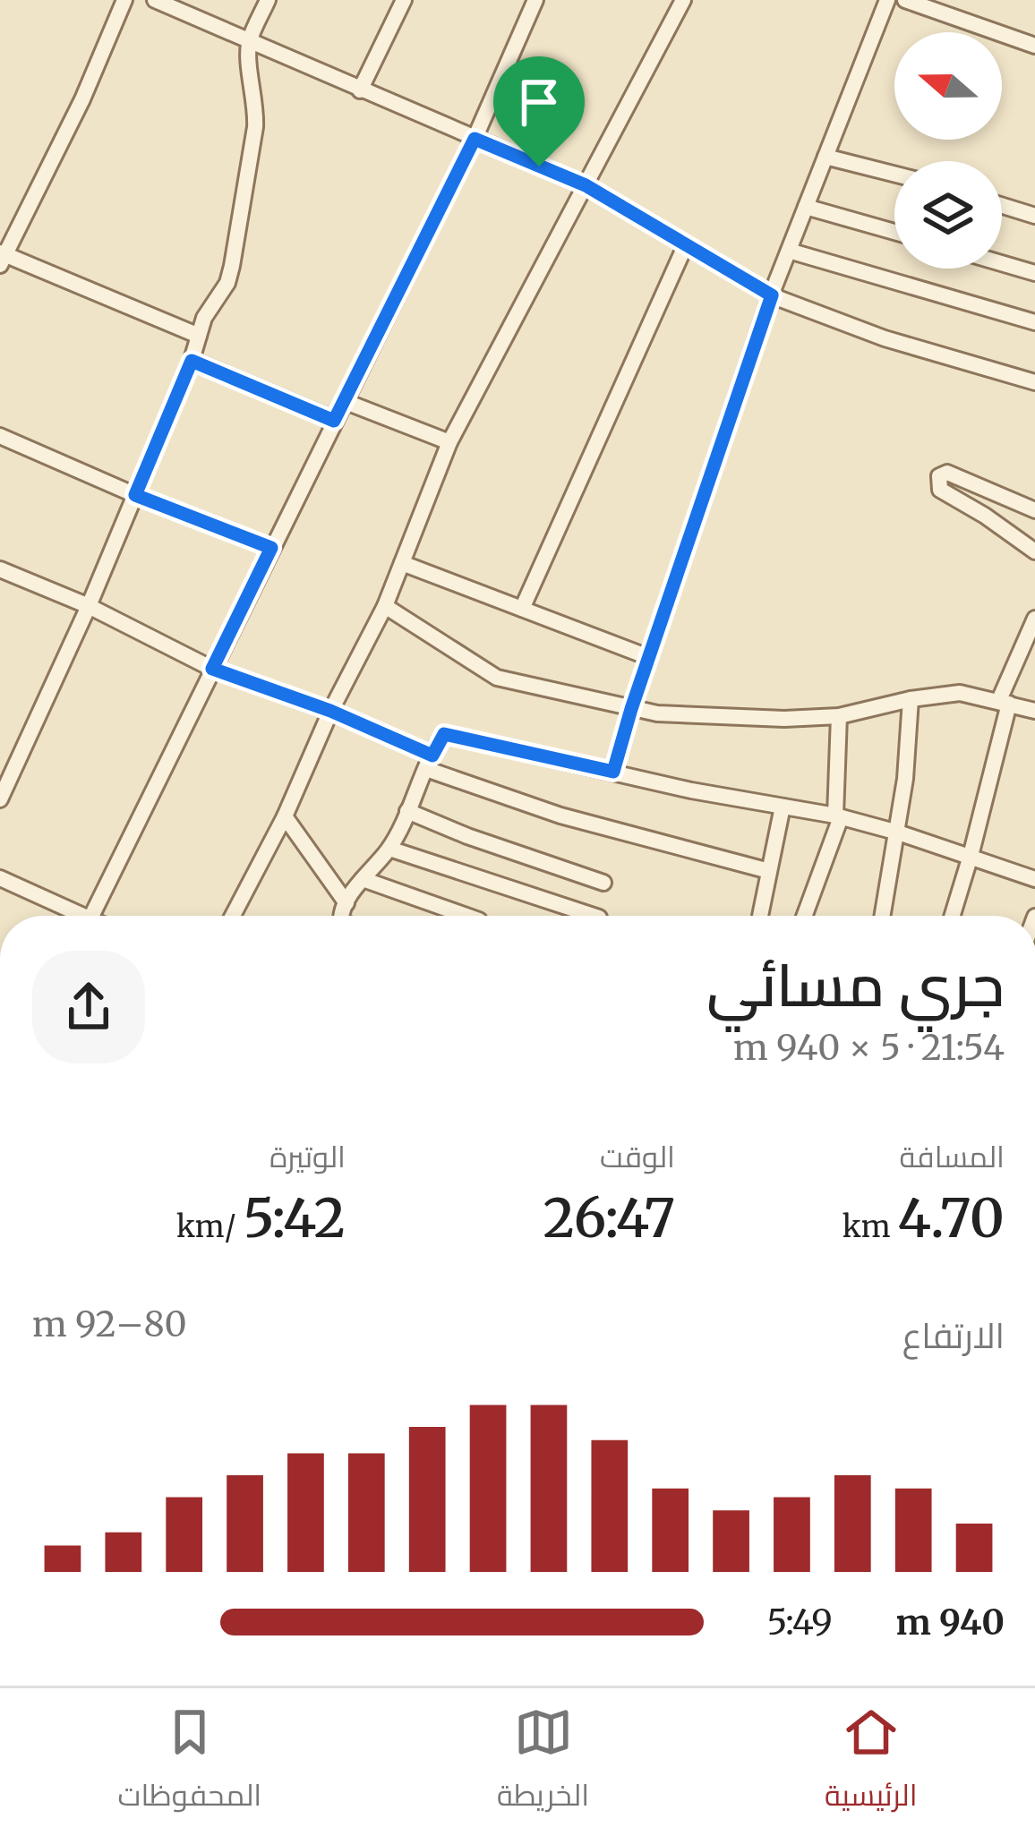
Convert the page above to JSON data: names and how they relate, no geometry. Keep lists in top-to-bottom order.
{
  "north": "left",
  "page": {
    "heading": ["جري مسائي", "21:54 · 5 × 940 m"],
    "stats": [
      ["المسافة", "4.70 km"],
      ["الوقت", "26:47"],
      ["الوتيرة", "5:42 /km"]
    ],
    "chart": ["الارتفاع", "80–92 m"],
    "list": [
      {
        "name": "940 m",
        "note": "5:49"
      }
    ],
    "tabs": ["الرئيسية", "الخريطة", "المحفوظات"]
  }
}
